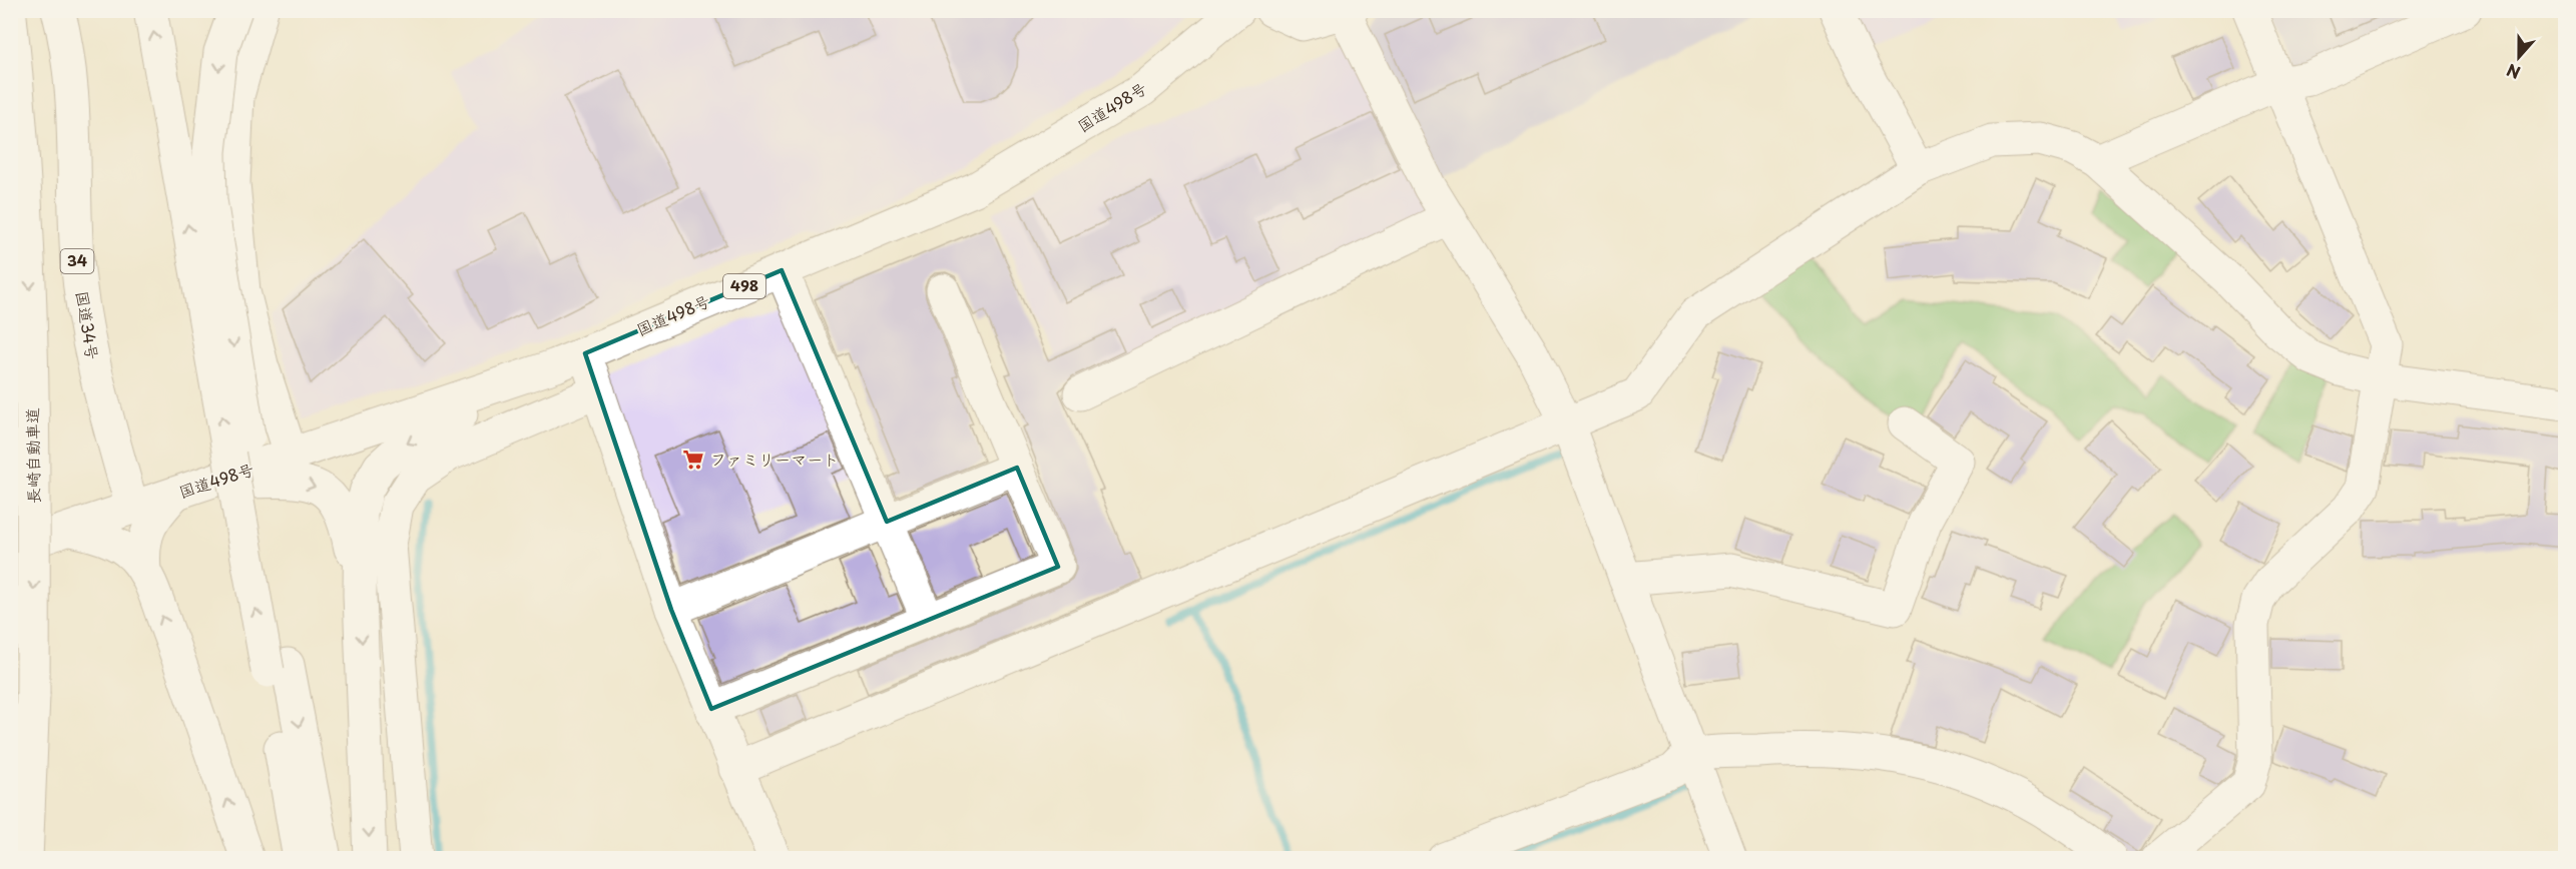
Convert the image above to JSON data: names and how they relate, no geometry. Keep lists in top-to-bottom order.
{
  "streets": {
    "main road": [
      "国道498号",
      "34",
      "498",
      "国道34号",
      "長崎自動車道"
    ]
  },
  "crossings": [
    ["国道498号", "国道34号"]
  ],
  "places": {
    "supermarket": ["ファミリーマート"]
  },
  "north": "bottom"
}
